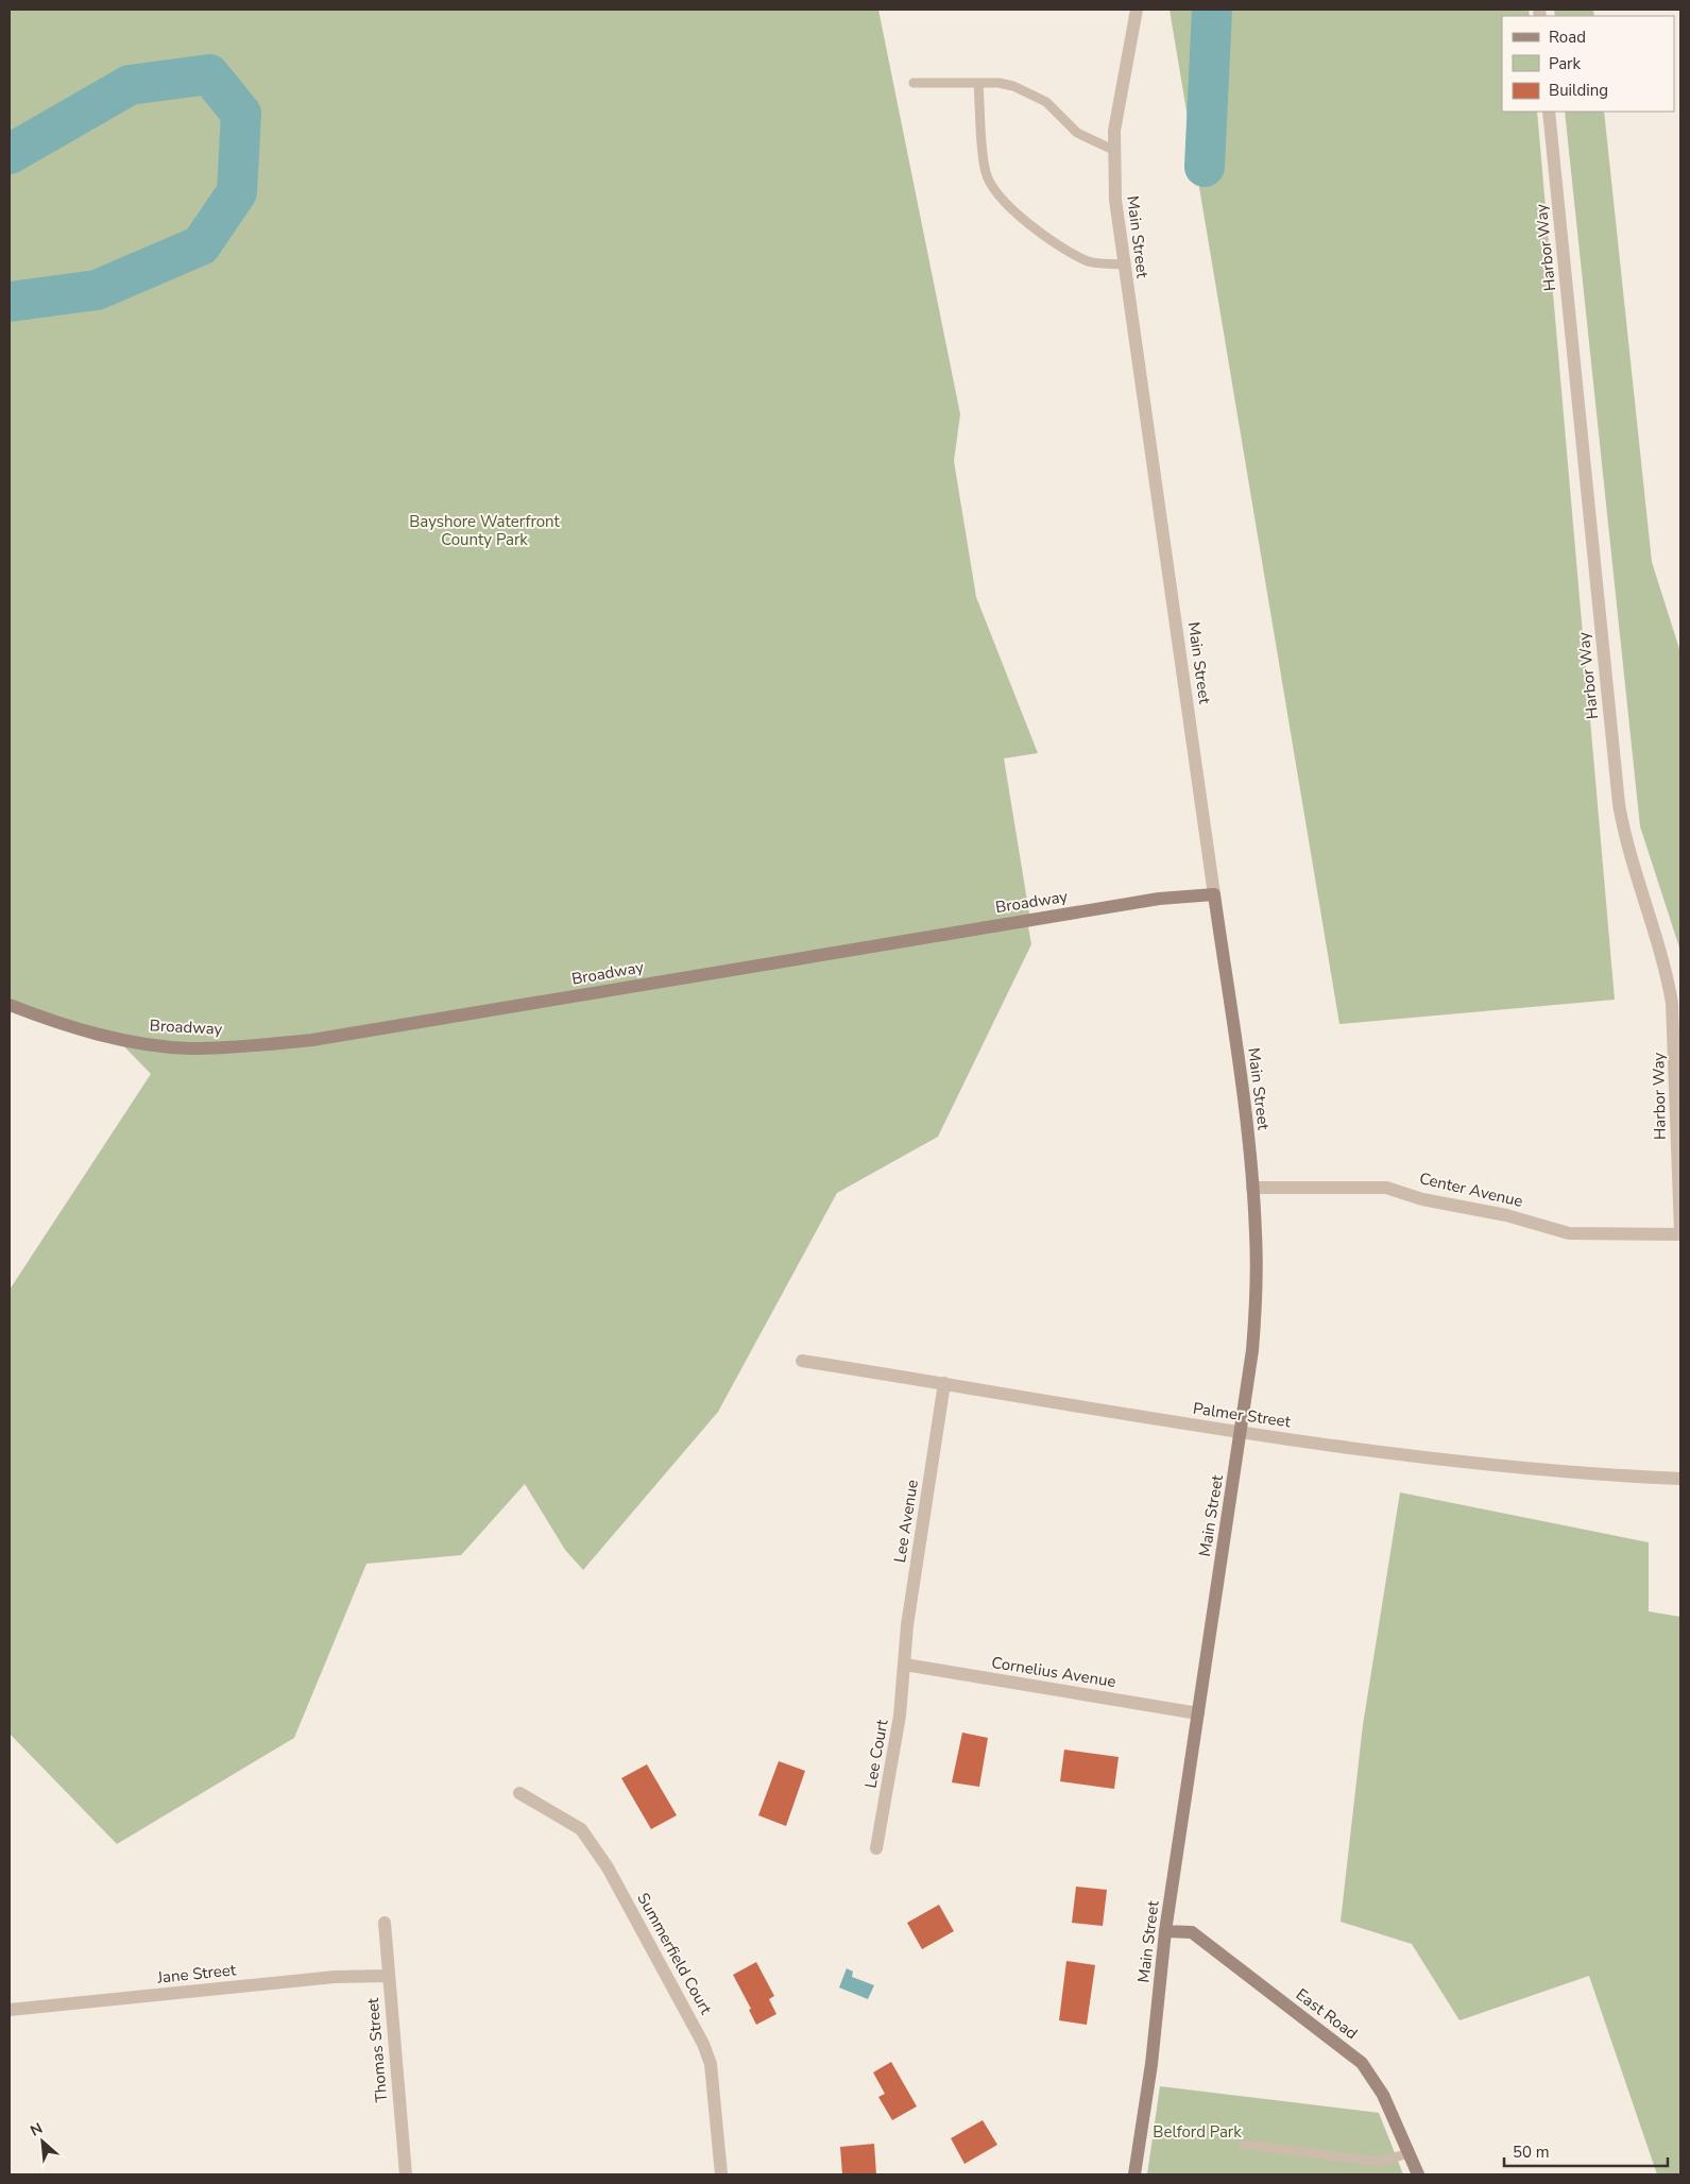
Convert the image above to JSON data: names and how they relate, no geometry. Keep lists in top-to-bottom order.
{
  "streets": {
    "street": [
      "Main Street",
      "Harbor Way",
      "Broadway",
      "Center Avenue",
      "Palmer Street",
      "Lee Avenue",
      "Cornelius Avenue",
      "Lee Court",
      "Summerfield Court",
      "Jane Street",
      "East Road",
      "Thomas Street"
    ]
  },
  "crossings": [
    ["Main Street", "Broadway"],
    ["Main Street", "Center Avenue"],
    ["Main Street", "Palmer Street"],
    ["Main Street", "Cornelius Avenue"],
    ["Main Street", "East Road"],
    ["Harbor Way", "Center Avenue"],
    ["Palmer Street", "Lee Avenue"],
    ["Lee Avenue", "Cornelius Avenue"],
    ["Lee Avenue", "Lee Court"],
    ["Cornelius Avenue", "Lee Court"],
    ["Jane Street", "Thomas Street"]
  ],
  "parks": ["Bayshore Waterfront County Park", "Belford Park"],
  "legend": ["Road", "Park", "Building"],
  "scale_bar": "50 m",
  "north": "top left"
}
